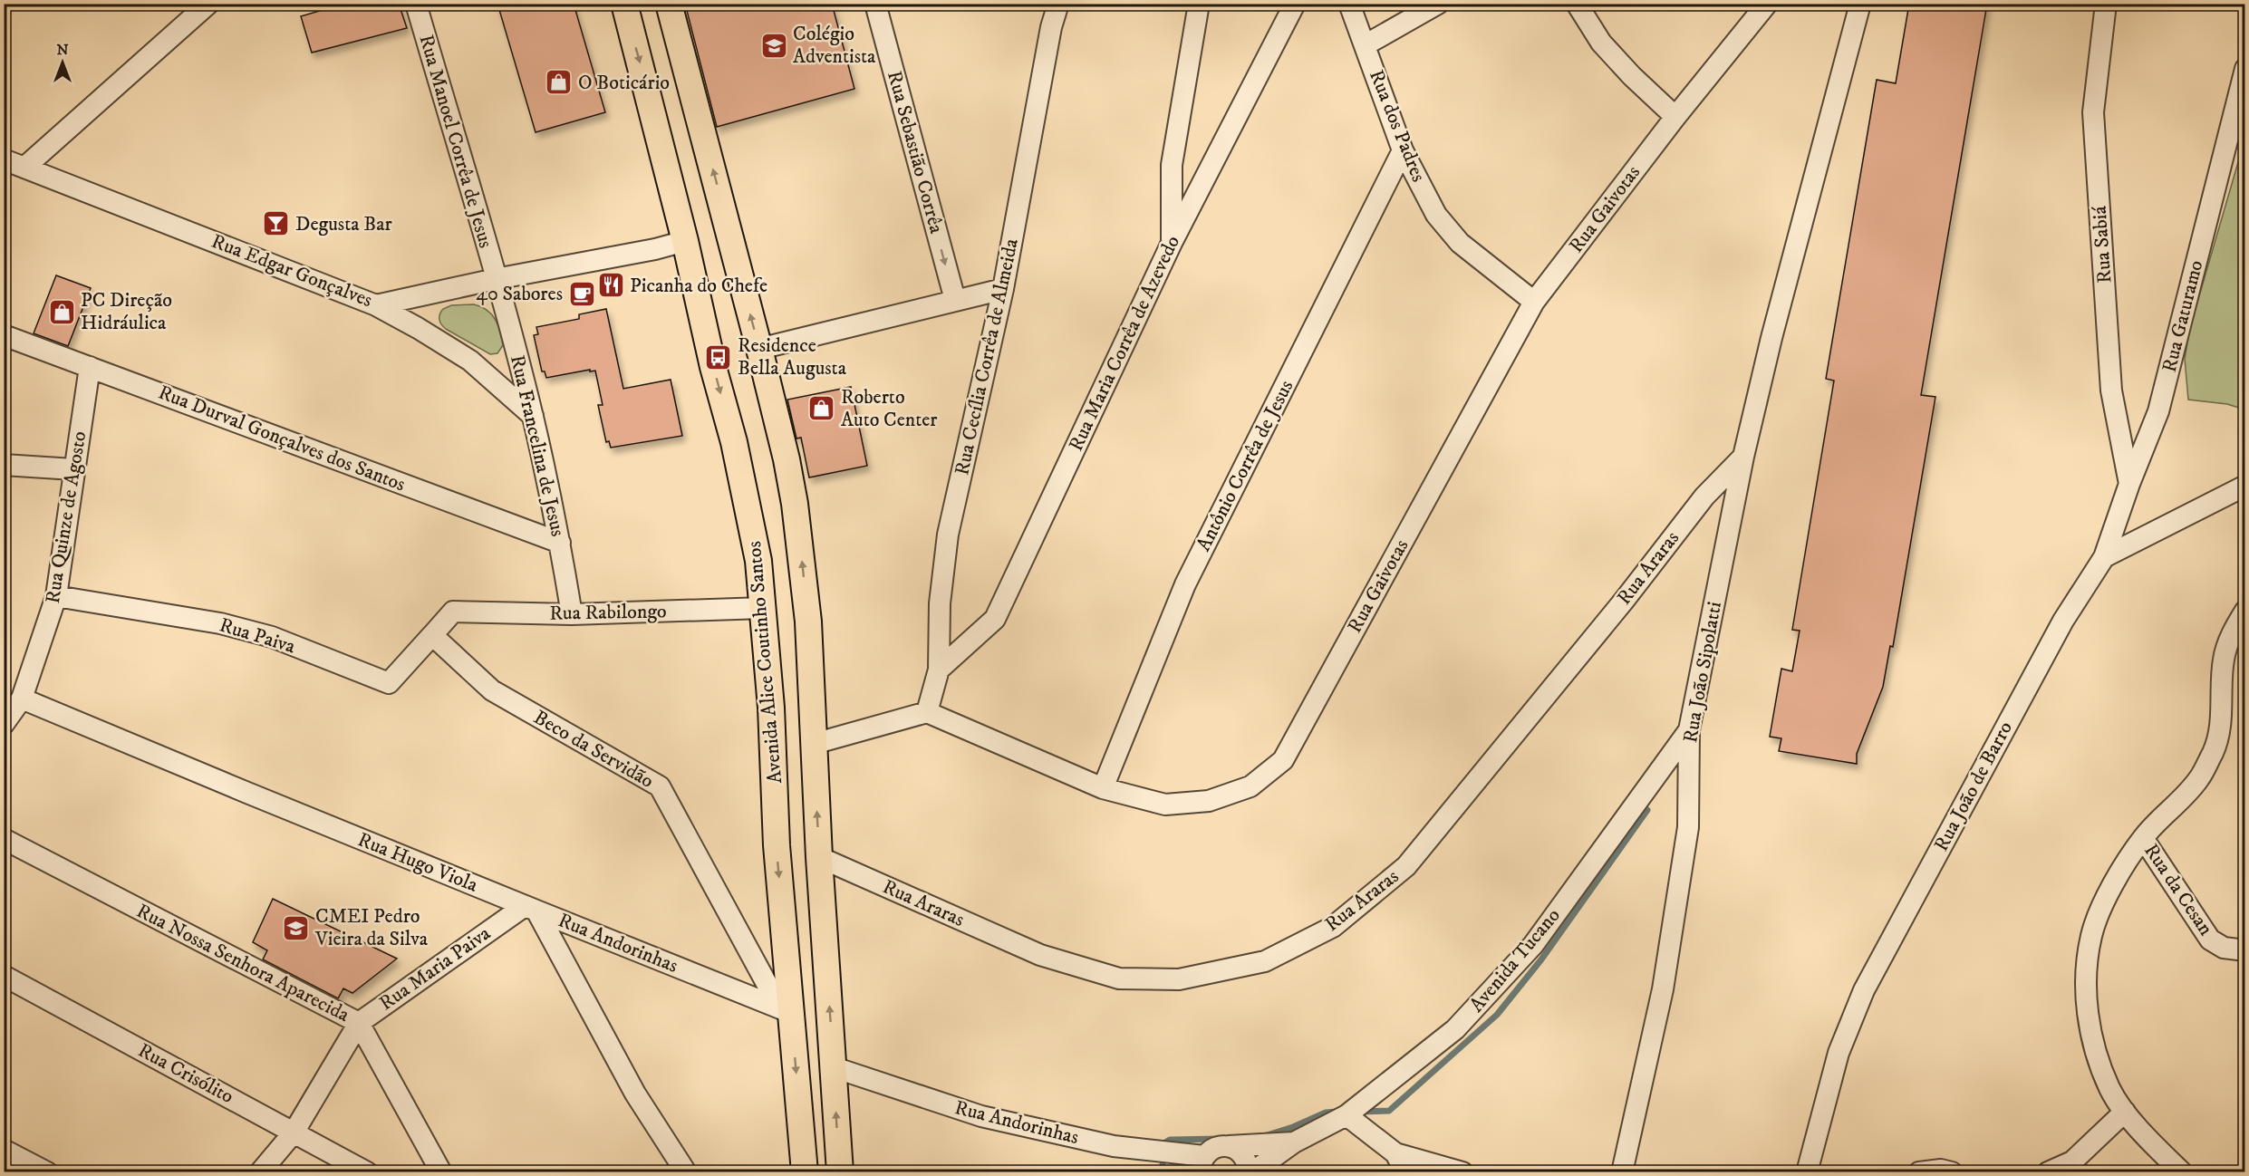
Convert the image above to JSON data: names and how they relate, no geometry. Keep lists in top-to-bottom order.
{
  "streets": {
    "main road": ["Avenida Alice Coutinho Santos"],
    "street": [
      "Rua dos Padres",
      "Rua Manoel Corrêa de Jesus",
      "Rua Sebastião Corrêa",
      "Rua Gaivotas",
      "Rua Sabiá",
      "Rua Edgar Gonçalves",
      "Rua Gaturamo",
      "Rua Maria Corrêa de Azevedo",
      "Rua Cecília Corrêa de Almeida",
      "Rua Durval Gonçalves dos Santos",
      "Rua Francelina de Jesus",
      "Antônio Corrêa de Jesus",
      "Rua Quinze de Agosto",
      "Rua Araras",
      "Rua Rabilongo",
      "Rua Paiva",
      "Rua João Sipolatti",
      "Beco da Servidão",
      "Rua João de Barro",
      "Rua Hugo Viola",
      "Rua da Cesan",
      "Rua Andorinhas",
      "Avenida Tucano",
      "Rua Nossa Senhora Aparecida",
      "Rua Maria Paiva",
      "Rua Crisólito"
    ]
  },
  "crossings": [
    ["Rua dos Padres", "Rua Gaivotas"],
    ["Rua dos Padres", "Antônio Corrêa de Jesus"],
    ["Rua Manoel Corrêa de Jesus", "Rua Edgar Gonçalves"],
    ["Rua Manoel Corrêa de Jesus", "Rua Francelina de Jesus"],
    ["Rua Gaivotas", "Rua Cecília Corrêa de Almeida"],
    ["Rua Gaivotas", "Antônio Corrêa de Jesus"],
    ["Rua Sabiá", "Rua Gaturamo"],
    ["Rua Edgar Gonçalves", "Rua Francelina de Jesus"],
    ["Rua Edgar Gonçalves", "Avenida Alice Coutinho Santos"],
    ["Rua Gaturamo", "Rua João de Barro"],
    ["Rua Maria Corrêa de Azevedo", "Rua Cecília Corrêa de Almeida"],
    ["Rua Durval Gonçalves dos Santos", "Rua Francelina de Jesus"],
    ["Rua Durval Gonçalves dos Santos", "Rua Quinze de Agosto"],
    ["Rua Francelina de Jesus", "Rua Rabilongo"],
    ["Rua Quinze de Agosto", "Rua Paiva"],
    ["Rua Quinze de Agosto", "Rua Hugo Viola"],
    ["Rua Araras", "Avenida Alice Coutinho Santos"],
    ["Rua Araras", "Rua João Sipolatti"],
    ["Rua Rabilongo", "Rua Paiva"],
    ["Rua Rabilongo", "Avenida Alice Coutinho Santos"],
    ["Rua Rabilongo", "Beco da Servidão"],
    ["Rua Paiva", "Beco da Servidão"],
    ["Avenida Alice Coutinho Santos", "Beco da Servidão"],
    ["Avenida Alice Coutinho Santos", "Rua Andorinhas"],
    ["Rua João Sipolatti", "Avenida Tucano"],
    ["Beco da Servidão", "Rua Andorinhas"],
    ["Rua Hugo Viola", "Rua Andorinhas"],
    ["Rua Hugo Viola", "Rua Maria Paiva"],
    ["Rua Andorinhas", "Avenida Tucano"],
    ["Rua Andorinhas", "Rua Maria Paiva"],
    ["Rua Nossa Senhora Aparecida", "Rua Maria Paiva"],
    ["Rua Maria Paiva", "Rua Crisólito"]
  ],
  "one_way": ["Rua Sebastião Corrêa"],
  "places": {
    "school or university": ["Colégio Adventista", "CMEI Pedro Vieira da Silva"],
    "shop": ["O Boticário", "PC Direção Hidráulica", "Roberto Auto Center"],
    "bar": ["Degusta Bar"],
    "restaurant": ["Picanha do Chefe"],
    "cafe": ["40 Sabores"],
    "bus stop": ["Residence Bella Augusta"]
  },
  "north": "top"
}
